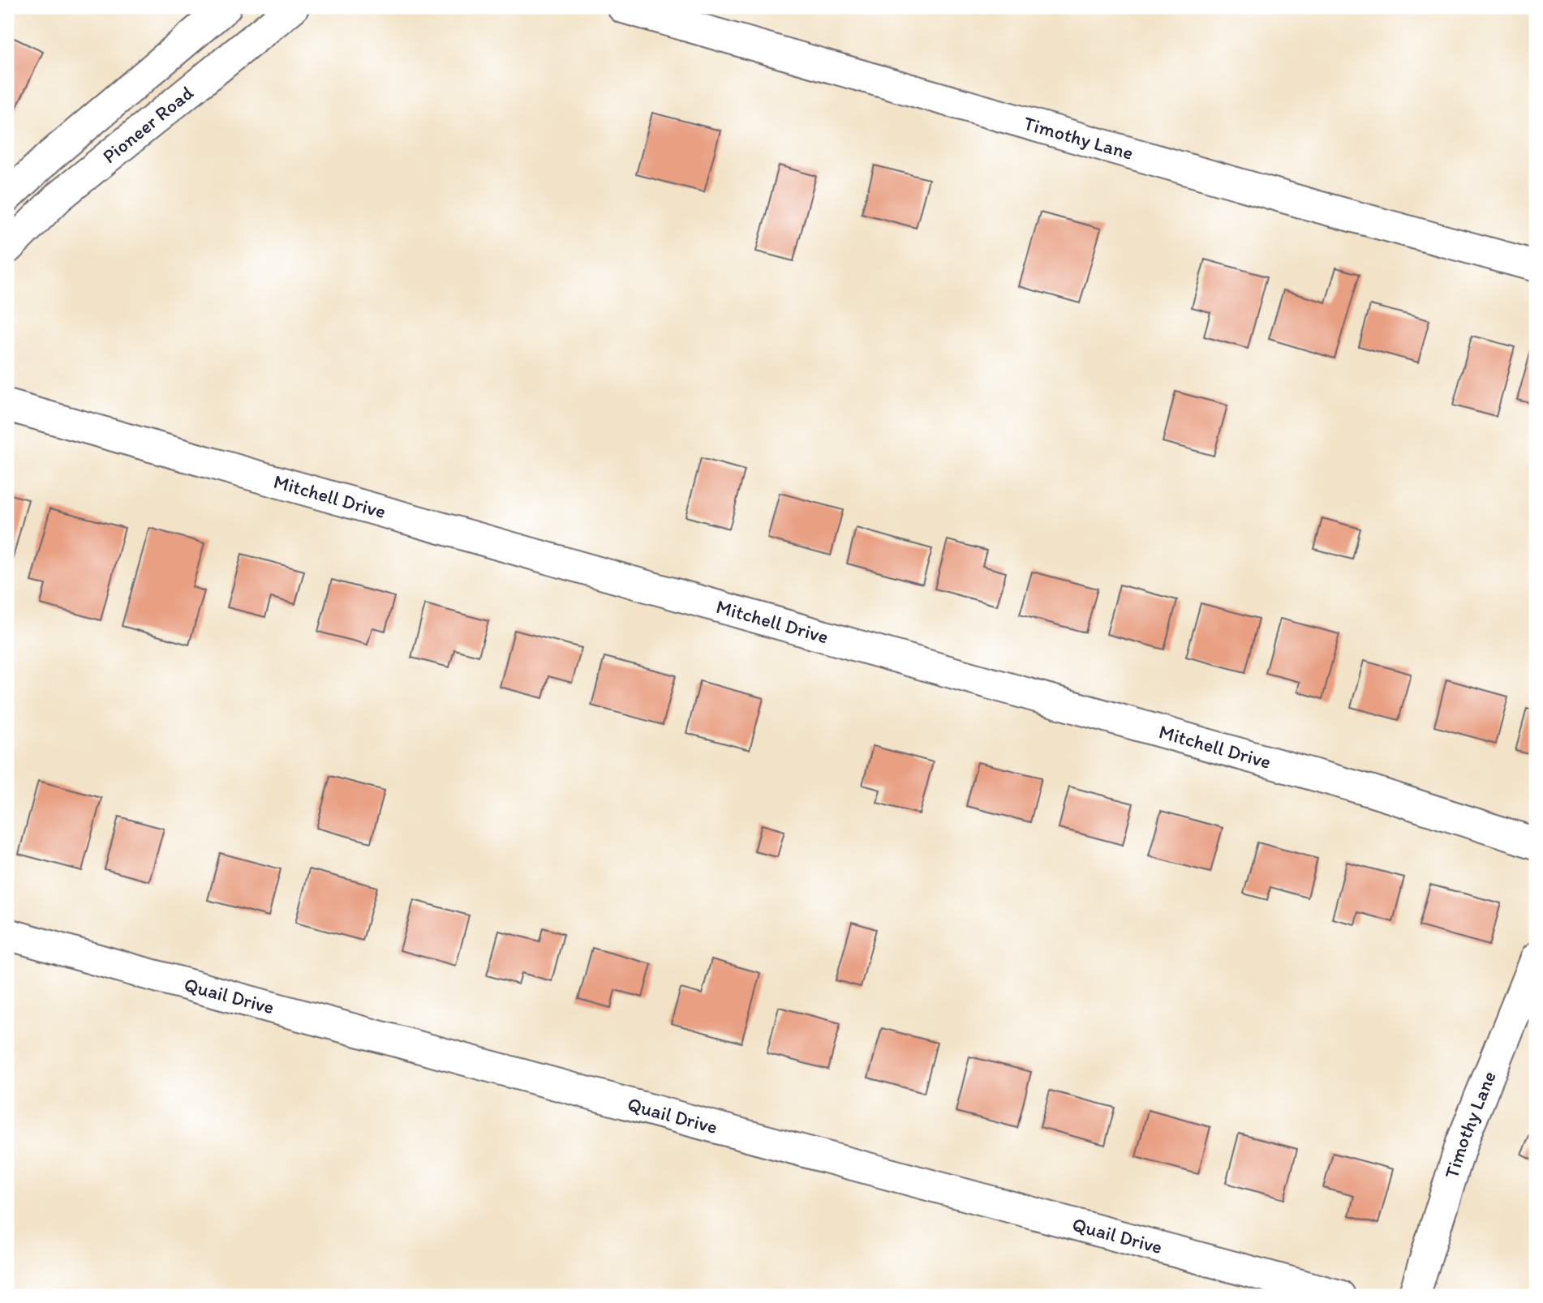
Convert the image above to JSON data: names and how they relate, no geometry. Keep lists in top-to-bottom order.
{
  "streets": {
    "street": [
      "Pioneer Road",
      "Timothy Lane",
      "Mitchell Drive",
      "Quail Drive"
    ]
  }
}
